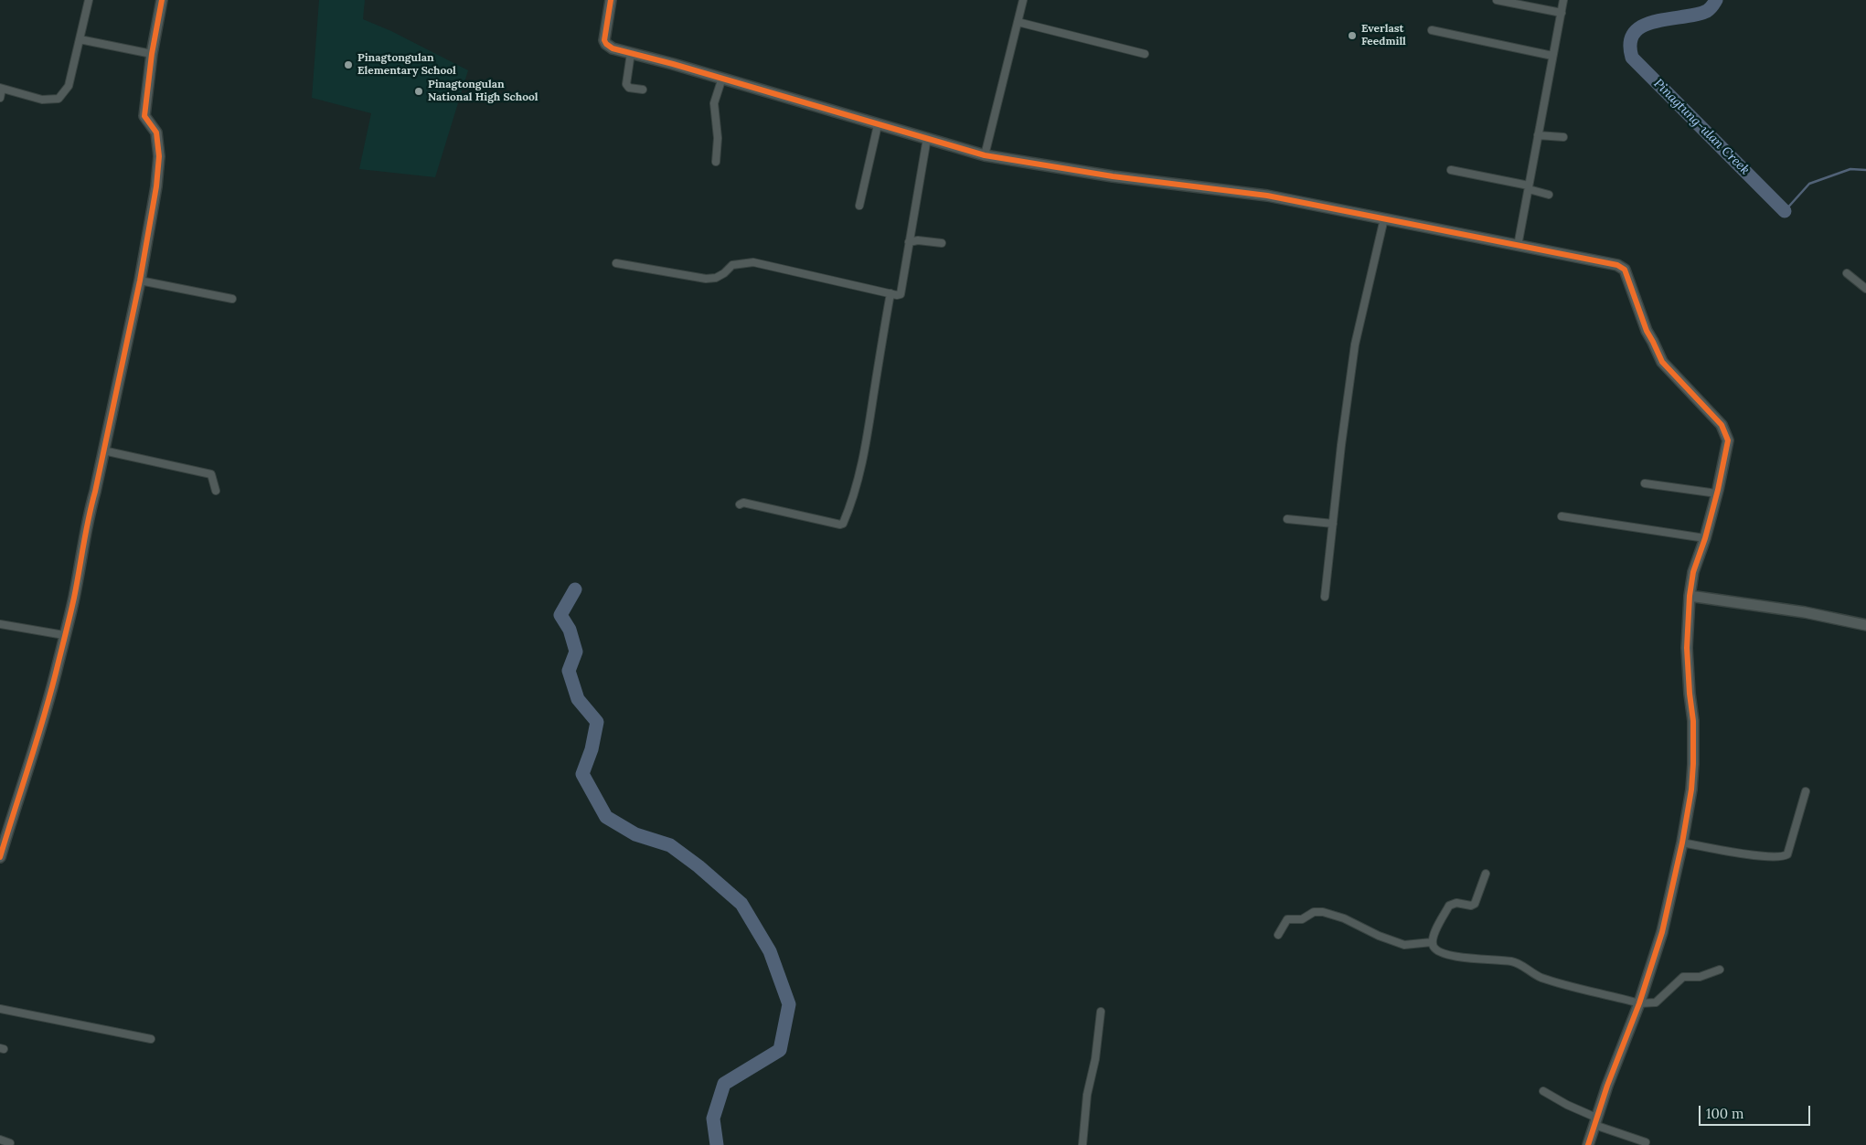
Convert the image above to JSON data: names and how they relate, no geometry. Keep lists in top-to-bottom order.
{
  "water": ["Pinagtung-ulan Creek"],
  "places": ["Everlast Feedmill", "Pinagtongulan Elementary School", "Pinagtongulan National High School"],
  "scale_bar": "100 m"
}
